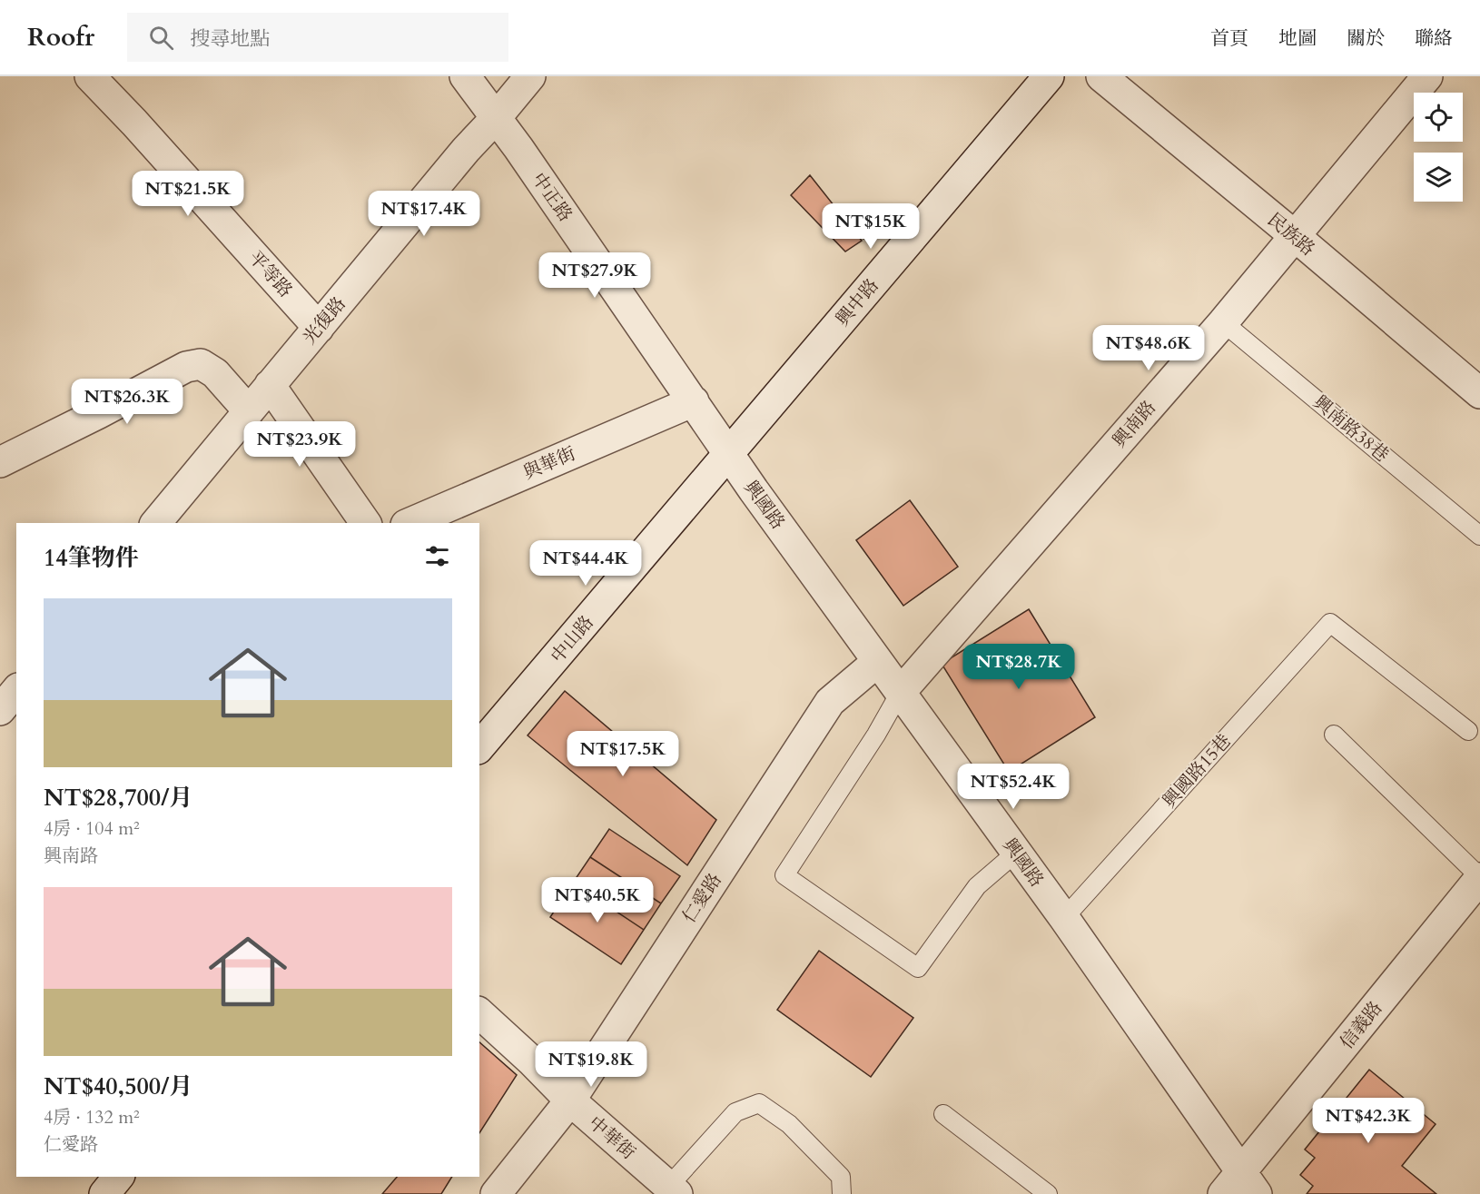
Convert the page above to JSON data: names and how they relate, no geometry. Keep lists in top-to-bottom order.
{
  "streets": {
    "street": [
      "中正路",
      "民族路",
      "平等路",
      "興中路",
      "光復路",
      "興南路",
      "與華街",
      "興國路",
      "中山路",
      "仁愛路",
      "信義路",
      "中華街"
    ],
    "lane": ["興南路38巷", "興國路15巷"]
  },
  "crossings": [
    ["中正路", "興中路"],
    ["中正路", "光復路"],
    ["中正路", "與華街"],
    ["中正路", "興國路"],
    ["中正路", "中山路"],
    ["民族路", "興南路"],
    ["平等路", "光復路"],
    ["興中路", "興國路"],
    ["興中路", "中山路"],
    ["興南路", "興南路38巷"],
    ["興南路", "興國路"],
    ["興國路", "中山路"],
    ["興國路", "興國路15巷"],
    ["興國路", "仁愛路"],
    ["興國路", "信義路"],
    ["仁愛路", "中華街"]
  ],
  "page": {
    "header": "Roofr",
    "search": "搜尋地點",
    "nav": [
      "首頁",
      "地圖",
      "關於",
      "聯絡"
    ],
    "price": [
      "NT$21.5K",
      "NT$17.4K",
      "NT$15K",
      "NT$27.9K",
      "NT$48.6K",
      "NT$26.3K",
      "NT$23.9K",
      "NT$44.4K",
      "NT$28.7K",
      "NT$17.5K",
      "NT$52.4K",
      "NT$40.5K",
      "NT$19.8K",
      "NT$42.3K"
    ],
    "heading": "14筆物件",
    "list": [
      {
        "name": "NT$28,700/月",
        "note": "4房 · 104 m² · 興南路"
      },
      {
        "name": "NT$40,500/月",
        "note": "4房 · 132 m² · 仁愛路"
      }
    ]
  }
}
